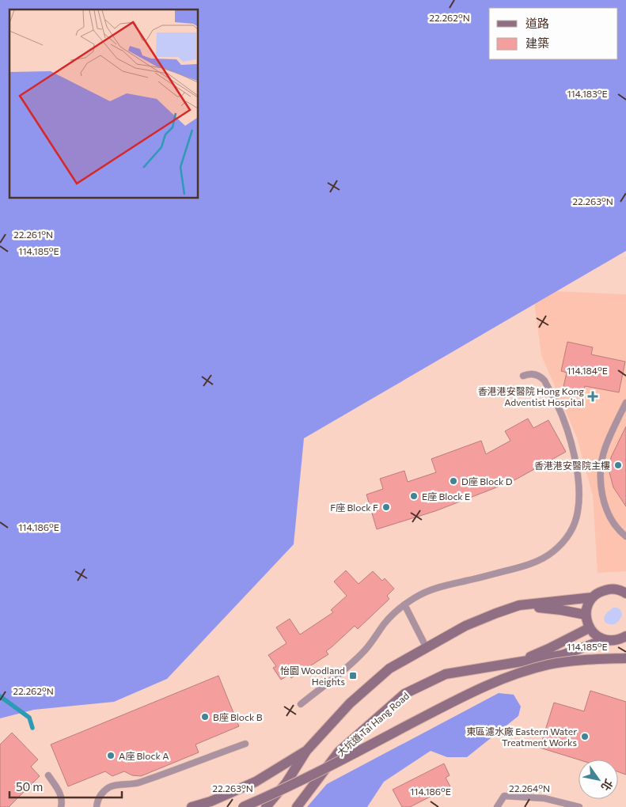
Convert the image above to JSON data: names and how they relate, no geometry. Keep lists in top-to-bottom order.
{
  "streets": {
    "main road": ["大坑道 Tai Hang Road"]
  },
  "places": {
    "health": ["香港港安醫院 Hong Kong Adventist Hospital"],
    "other": [
      "香港港安醫院主樓",
      "D座 Block D",
      "E座 Block E",
      "F座 Block F",
      "B座 Block B",
      "東區濾水廠 Eastern Water Treatment Works",
      "A座 Block A"
    ],
    "transit": ["怡園 Woodland Heights"]
  },
  "legend": ["道路", "建築"],
  "scale_bar": "50 m",
  "north": "bottom right",
  "coordinates": [
    "22.262°N",
    "114.183°E",
    "22.263°N",
    "22.261°N",
    "114.185°E",
    "114.184°E",
    "114.186°E",
    "22.264°N"
  ]
}
